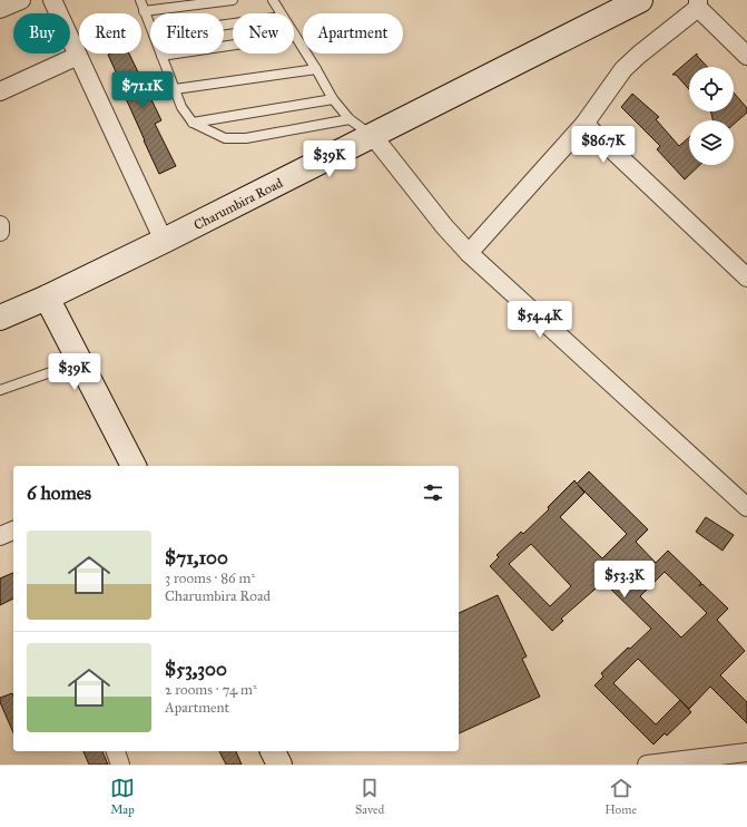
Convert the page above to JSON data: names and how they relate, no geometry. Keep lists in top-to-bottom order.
{
  "streets": {
    "street": ["Charumbira Road"]
  },
  "page": {
    "chip": [
      "Buy",
      "Rent",
      "Filters",
      "New",
      "Apartment"
    ],
    "price": [
      "$71.1K",
      "$86.7K",
      "$39K",
      "$54.4K",
      "$39K",
      "$53.3K"
    ],
    "heading": "6 homes",
    "list": [
      {
        "name": "$71,100",
        "note": "3 rooms · 86 m² · Charumbira Road"
      },
      {
        "name": "$53,300",
        "note": "2 rooms · 74 m² · Apartment"
      }
    ],
    "tabs": ["Map", "Saved", "Home"]
  }
}
